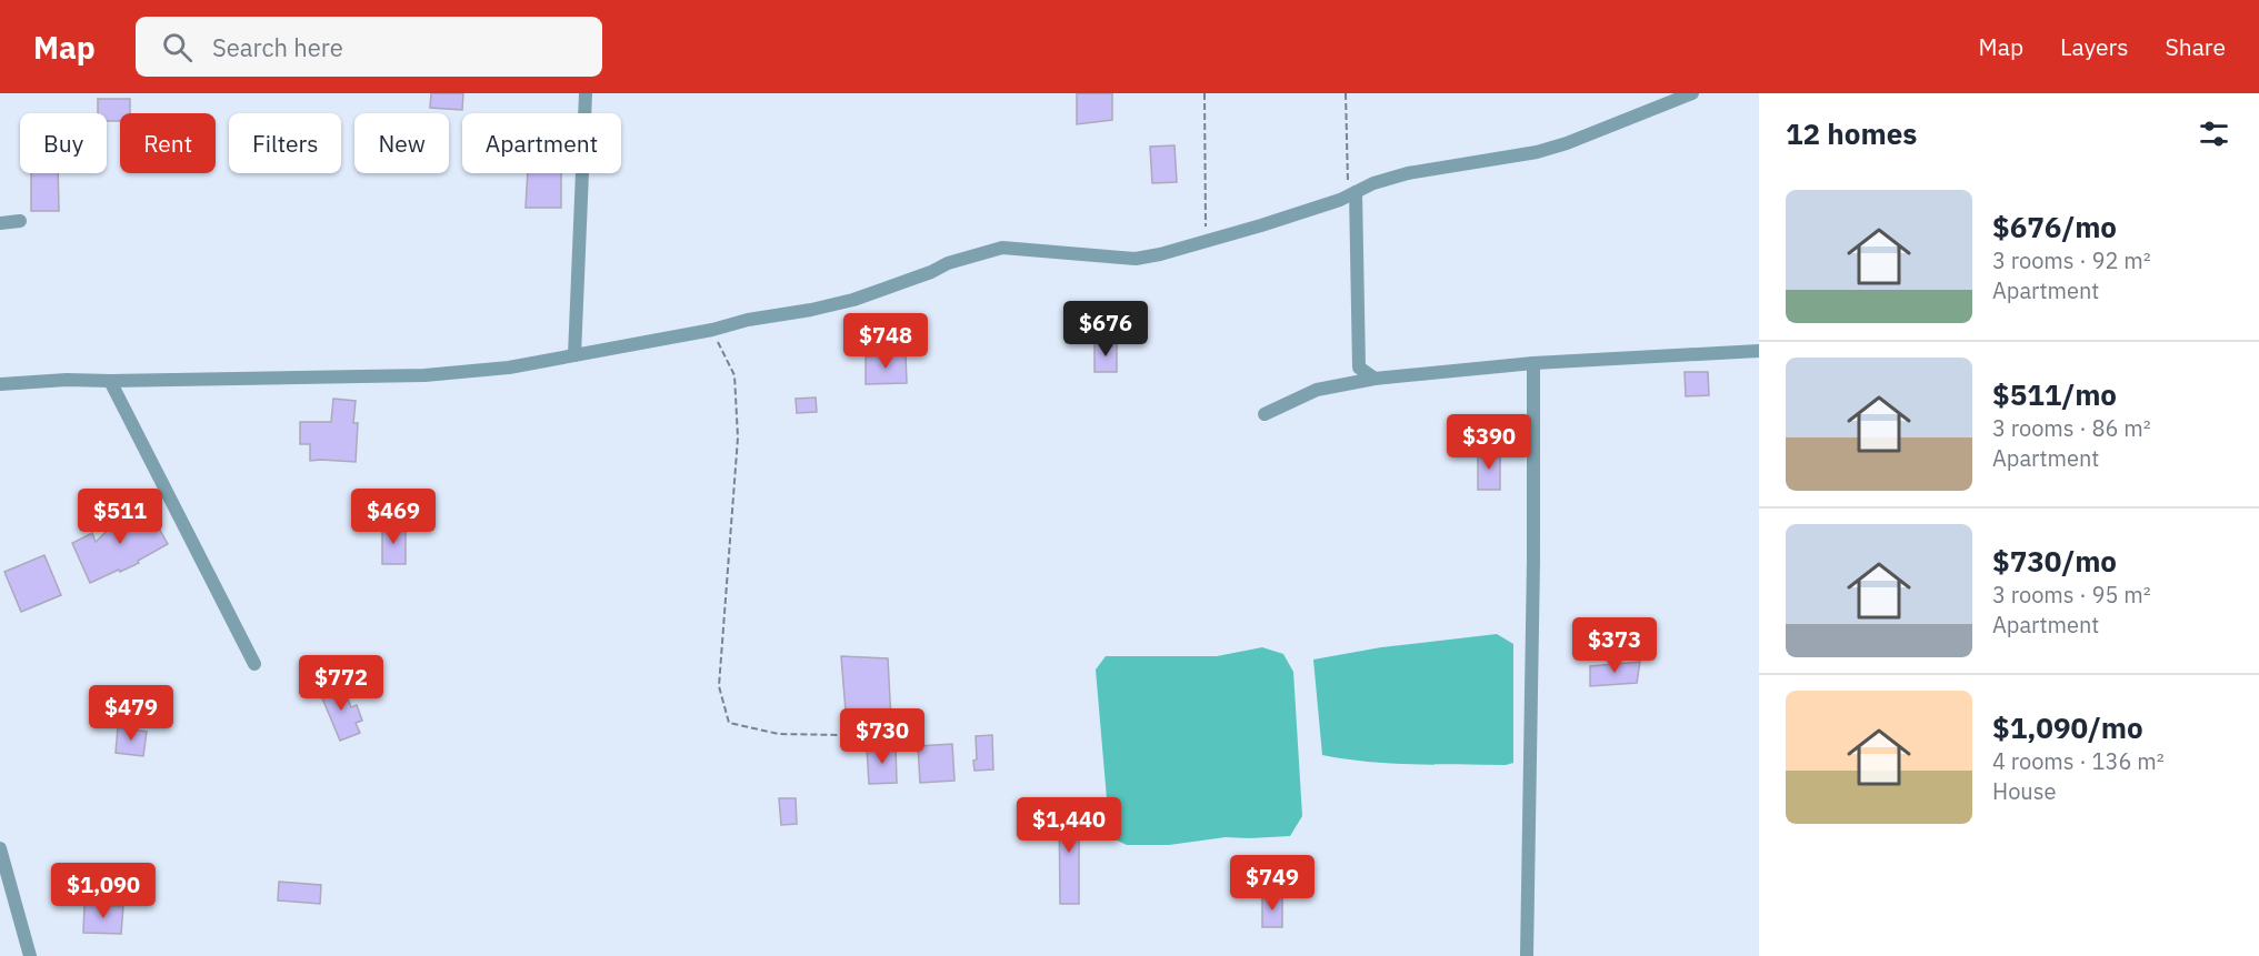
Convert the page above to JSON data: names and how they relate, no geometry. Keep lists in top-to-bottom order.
{
  "page": {
    "header": "Map",
    "search": "Search here",
    "nav": ["Map", "Layers", "Share"],
    "heading": "12 homes",
    "chip": [
      "Buy",
      "Rent",
      "Filters",
      "New",
      "Apartment"
    ],
    "list": [
      {
        "name": "$676/mo",
        "note": "3 rooms · 92 m² · Apartment"
      },
      {
        "name": "$511/mo",
        "note": "3 rooms · 86 m² · Apartment"
      },
      {
        "name": "$730/mo",
        "note": "3 rooms · 95 m² · Apartment"
      },
      {
        "name": "$1,090/mo",
        "note": "4 rooms · 136 m² · House"
      }
    ],
    "price": [
      "$676",
      "$748",
      "$390",
      "$511",
      "$469",
      "$373",
      "$772",
      "$479",
      "$730",
      "$1,440",
      "$749",
      "$1,090"
    ]
  }
}
